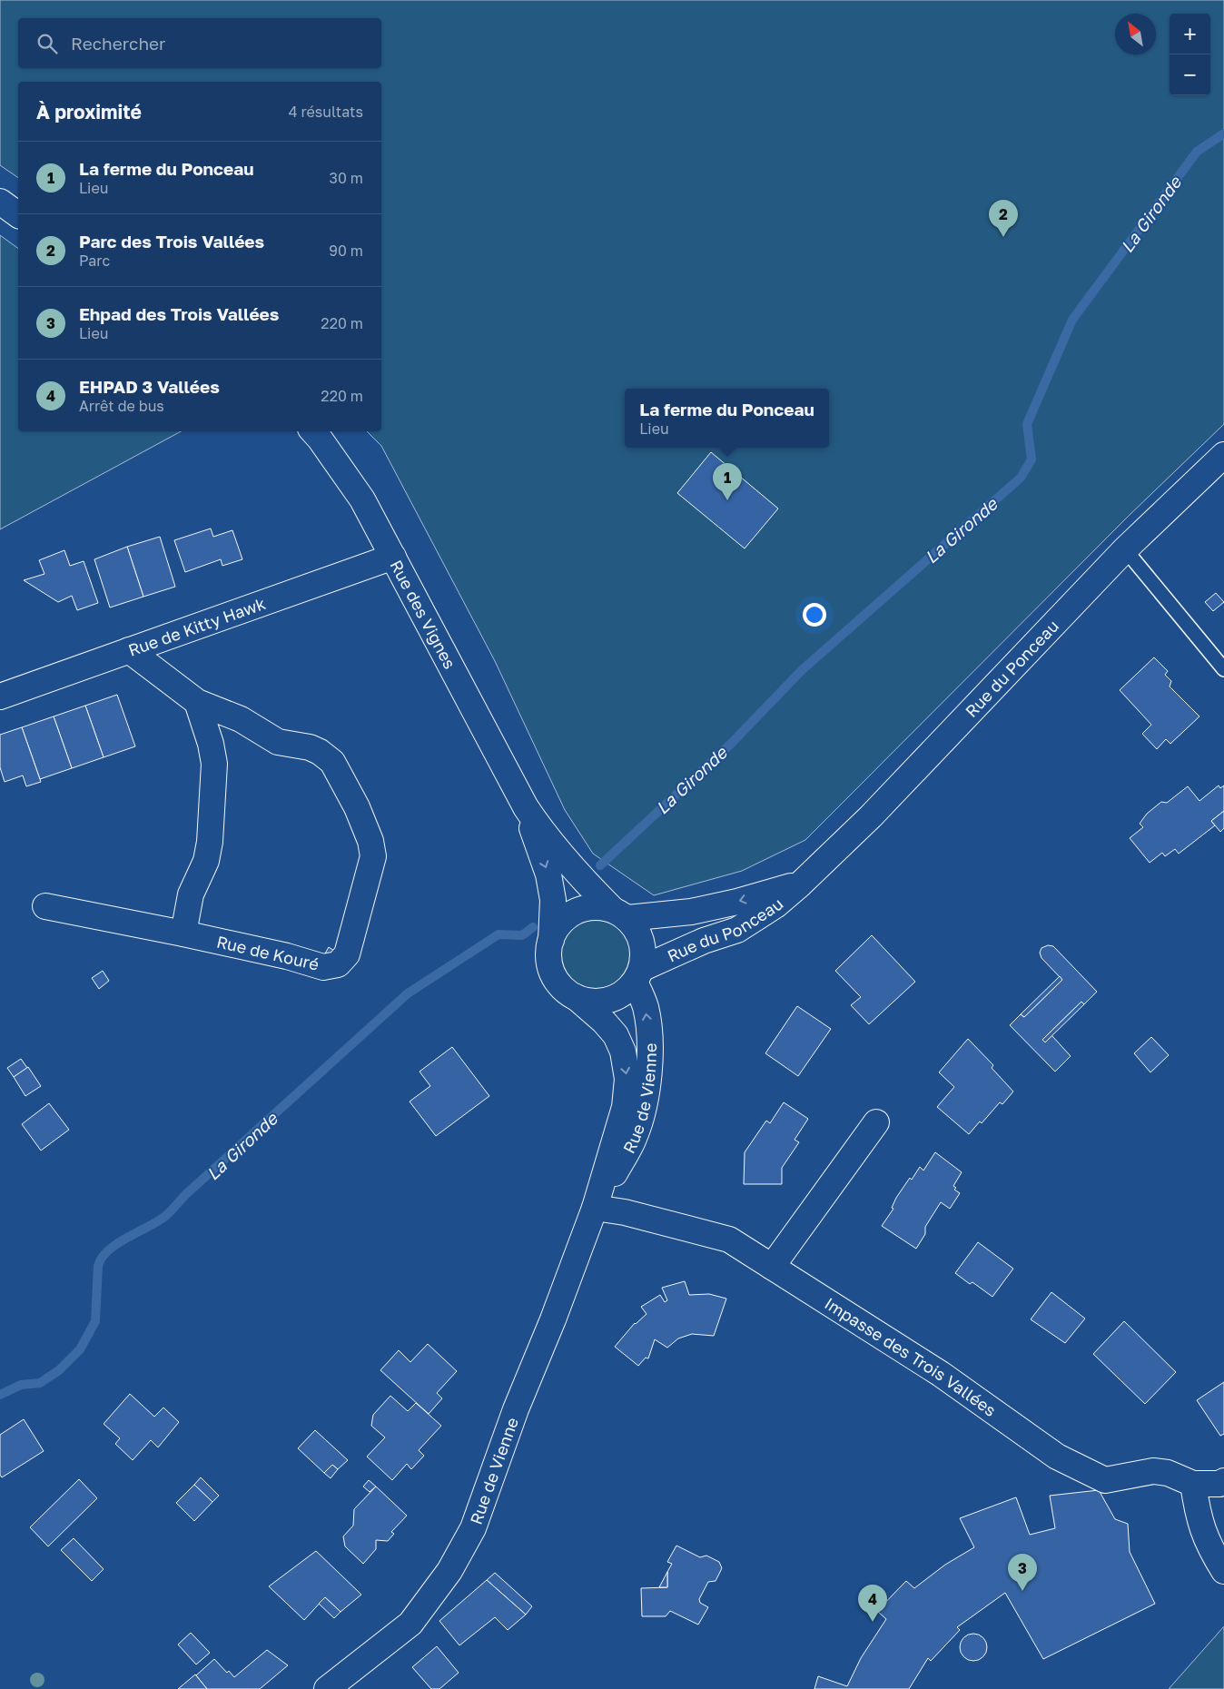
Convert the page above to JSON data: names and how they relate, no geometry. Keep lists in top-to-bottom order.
{
  "streets": {
    "street": [
      "Rue des Vignes",
      "Rue de Kitty Hawk",
      "Rue du Ponceau",
      "Rue de Kouré",
      "Rue de Vienne",
      "Impasse des Trois Vallées"
    ]
  },
  "crossings": [
    ["Rue des Vignes", "Rue de Kitty Hawk"],
    ["Rue des Vignes", "Rue du Ponceau"],
    ["Rue des Vignes", "Rue de Vienne"],
    ["Rue de Kitty Hawk", "Rue de Kouré"],
    ["Rue du Ponceau", "Rue de Vienne"],
    ["Rue de Vienne", "Impasse des Trois Vallées"]
  ],
  "water": ["La Gironde"],
  "north": "top left",
  "page": {
    "map_buttons": ["+", "−"],
    "search": "Rechercher",
    "heading": ["À proximité", "4 résultats"],
    "list": [
      {
        "mark": "1",
        "name": "La ferme du Ponceau",
        "note": "Lieu",
        "value": "30 m"
      },
      {
        "mark": "2",
        "name": "Parc des Trois Vallées",
        "note": "Parc",
        "value": "90 m"
      },
      {
        "mark": "3",
        "name": "Ehpad des Trois Vallées",
        "note": "Lieu",
        "value": "220 m"
      },
      {
        "mark": "4",
        "name": "EHPAD 3 Vallées",
        "note": "Arrêt de bus",
        "value": "220 m"
      }
    ],
    "pins": [
      "2",
      "1",
      "3",
      "4"
    ],
    "popup": ["La ferme du Ponceau", "Lieu"]
  }
}
